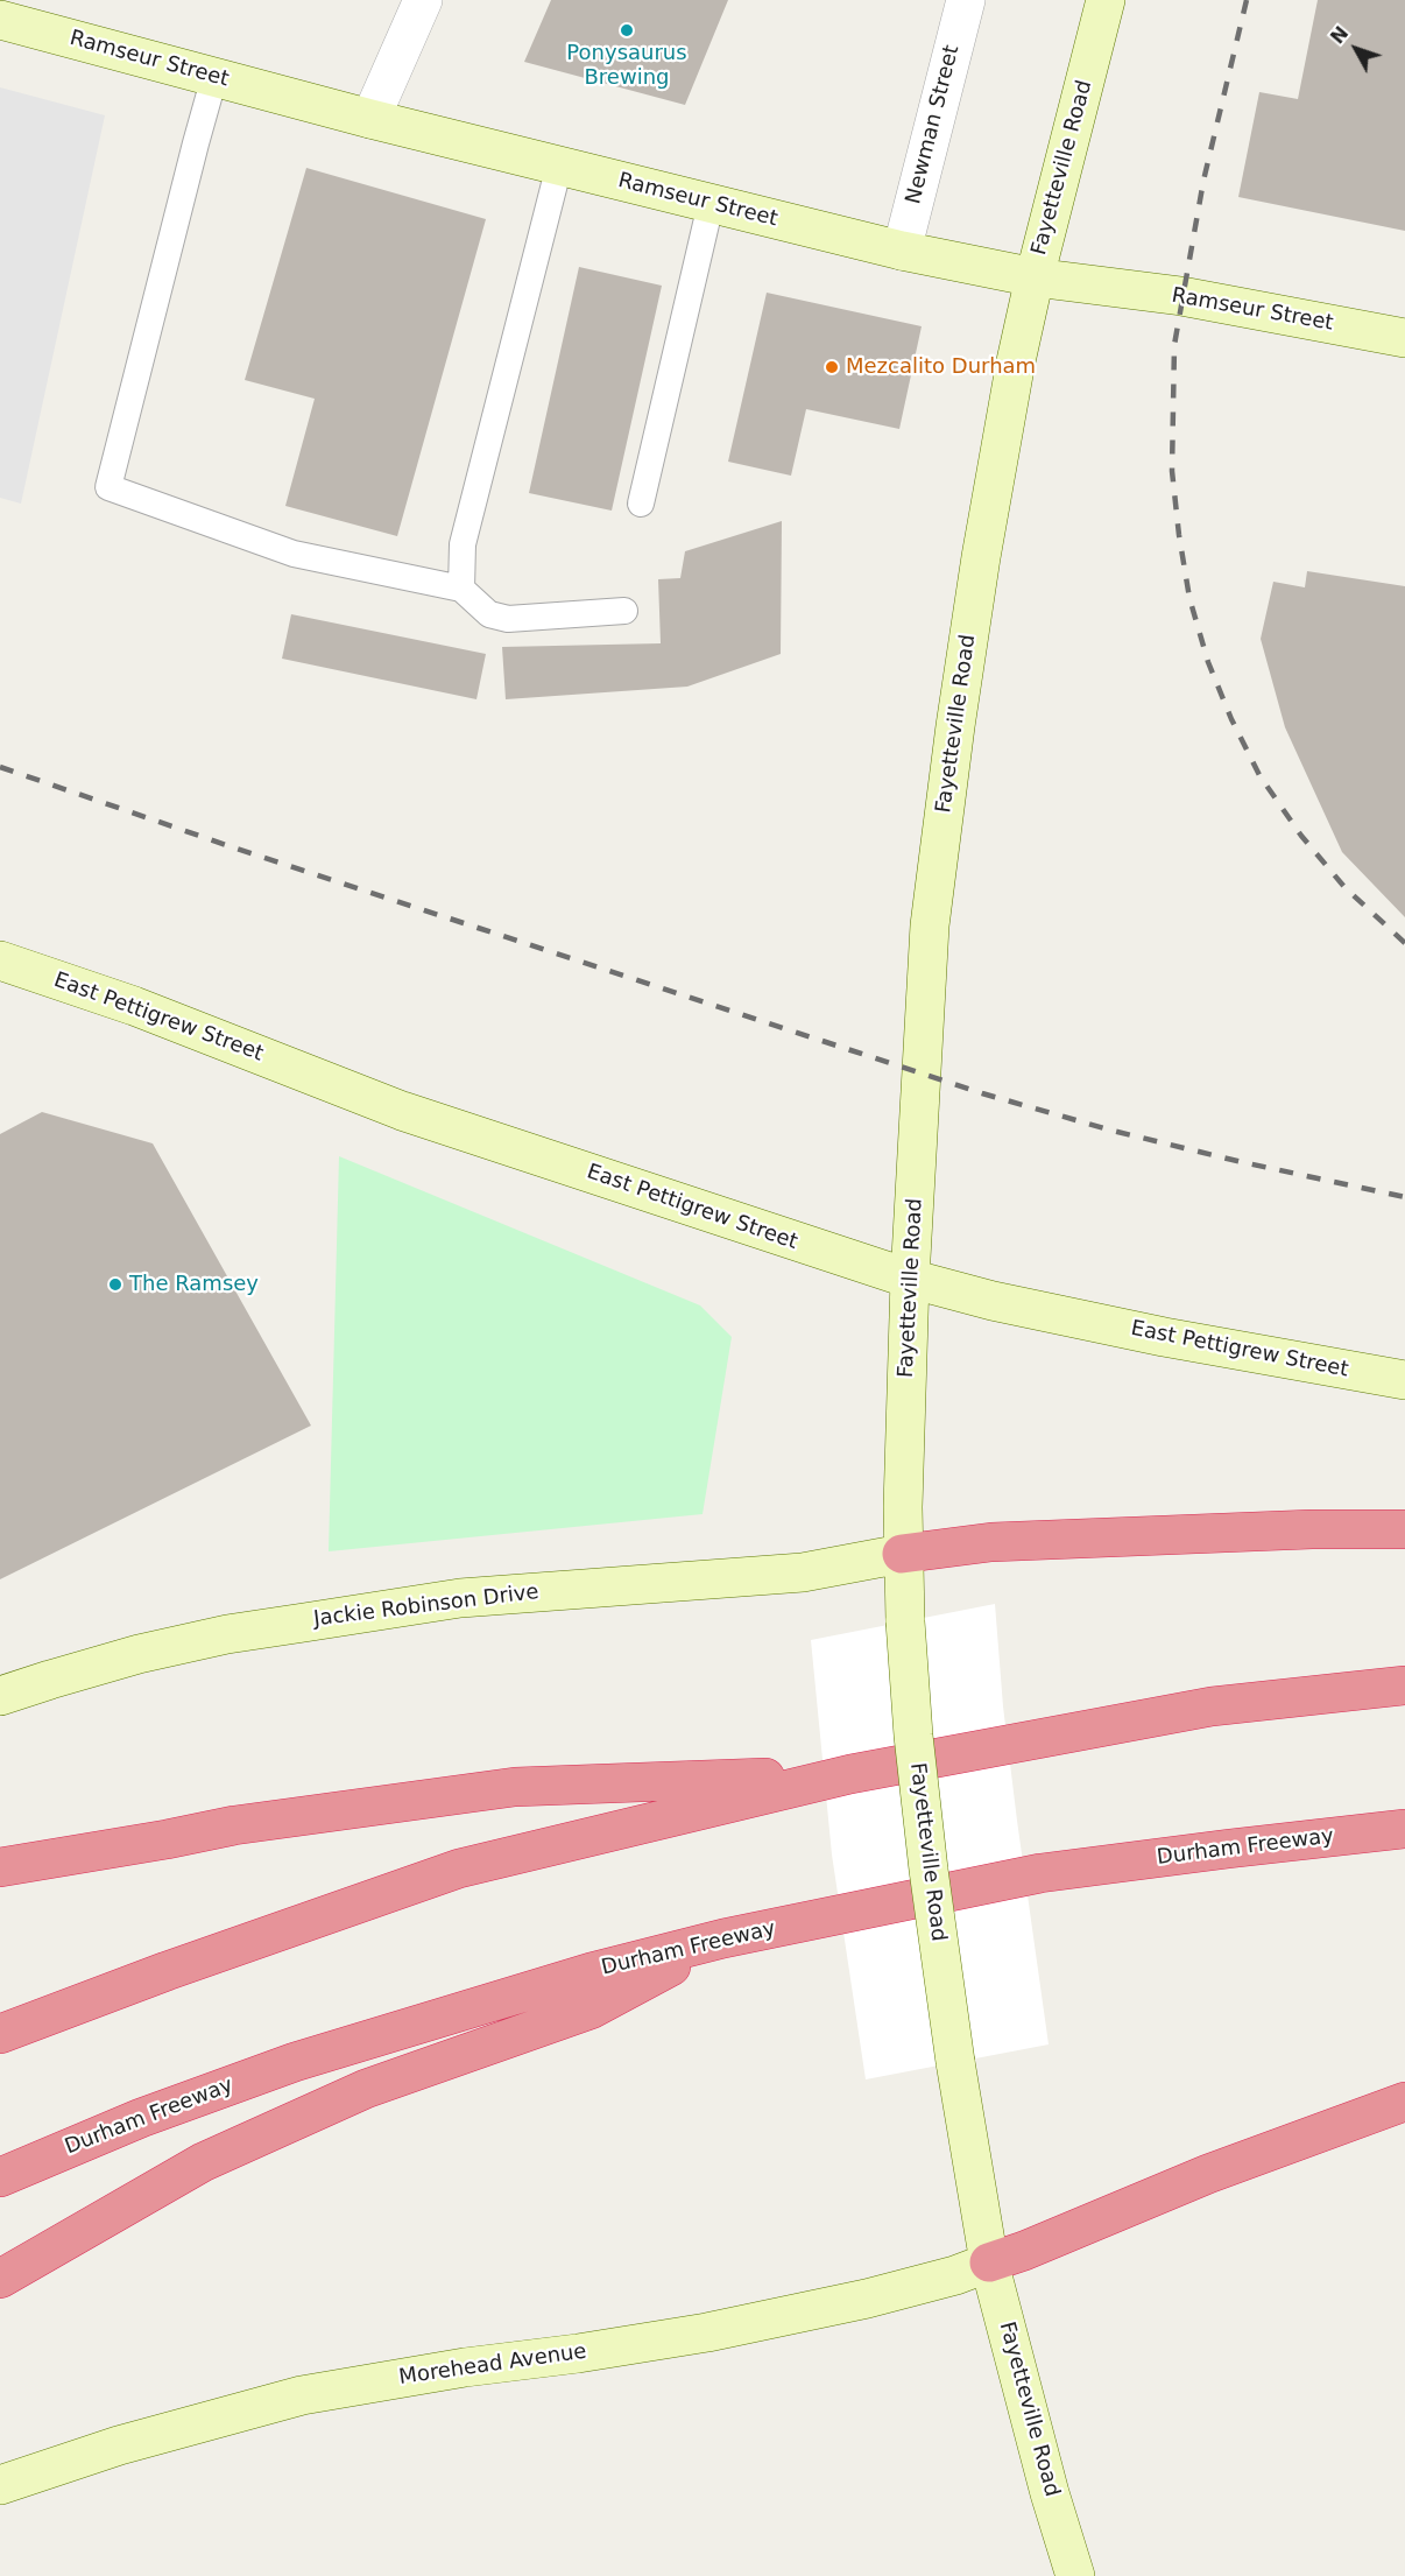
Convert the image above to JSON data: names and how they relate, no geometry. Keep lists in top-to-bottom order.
{
  "streets": {
    "highway": ["Durham Freeway"],
    "street": [
      "Ramseur Street",
      "Newman Street",
      "Fayetteville Road",
      "East Pettigrew Street",
      "Jackie Robinson Drive",
      "Morehead Avenue"
    ]
  },
  "crossings": [
    ["Ramseur Street", "Newman Street"],
    ["Ramseur Street", "Fayetteville Road"],
    ["Fayetteville Road", "East Pettigrew Street"],
    ["Fayetteville Road", "Jackie Robinson Drive"],
    ["Fayetteville Road", "Morehead Avenue"]
  ],
  "places": ["Ponysaurus Brewing", "Mezcalito Durham", "The Ramsey"],
  "north": "top left"
}
